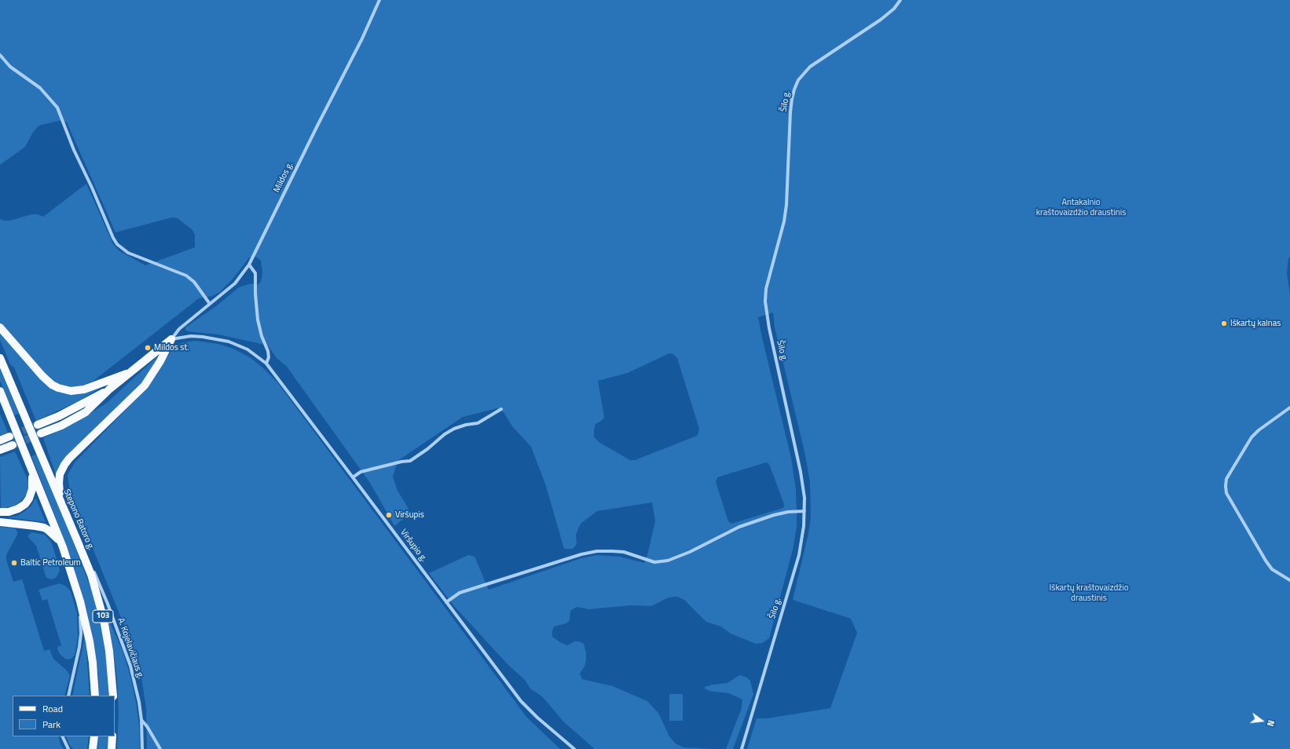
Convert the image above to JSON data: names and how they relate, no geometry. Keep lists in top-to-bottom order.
{
  "streets": {
    "main road": ["Stepono Batoro g.", "103"],
    "street": [
      "Šilo g.",
      "Mildos g.",
      "Viršupio g.",
      "A. Kojelavičiaus g."
    ]
  },
  "crossings": [
    ["Mildos g.", "Viršupio g."],
    ["Stepono Batoro g.", "A. Kojelavičiaus g."]
  ],
  "parks": ["Antakalnio kraštovaizdžio draustinis", "Iškartų kraštovaizdžio draustinis"],
  "places": [
    "Iškartų kalnas",
    "Mildos st.",
    "Viršupis",
    "Baltic Petroleum"
  ],
  "legend": ["Road", "Park"],
  "north": "right"
}
